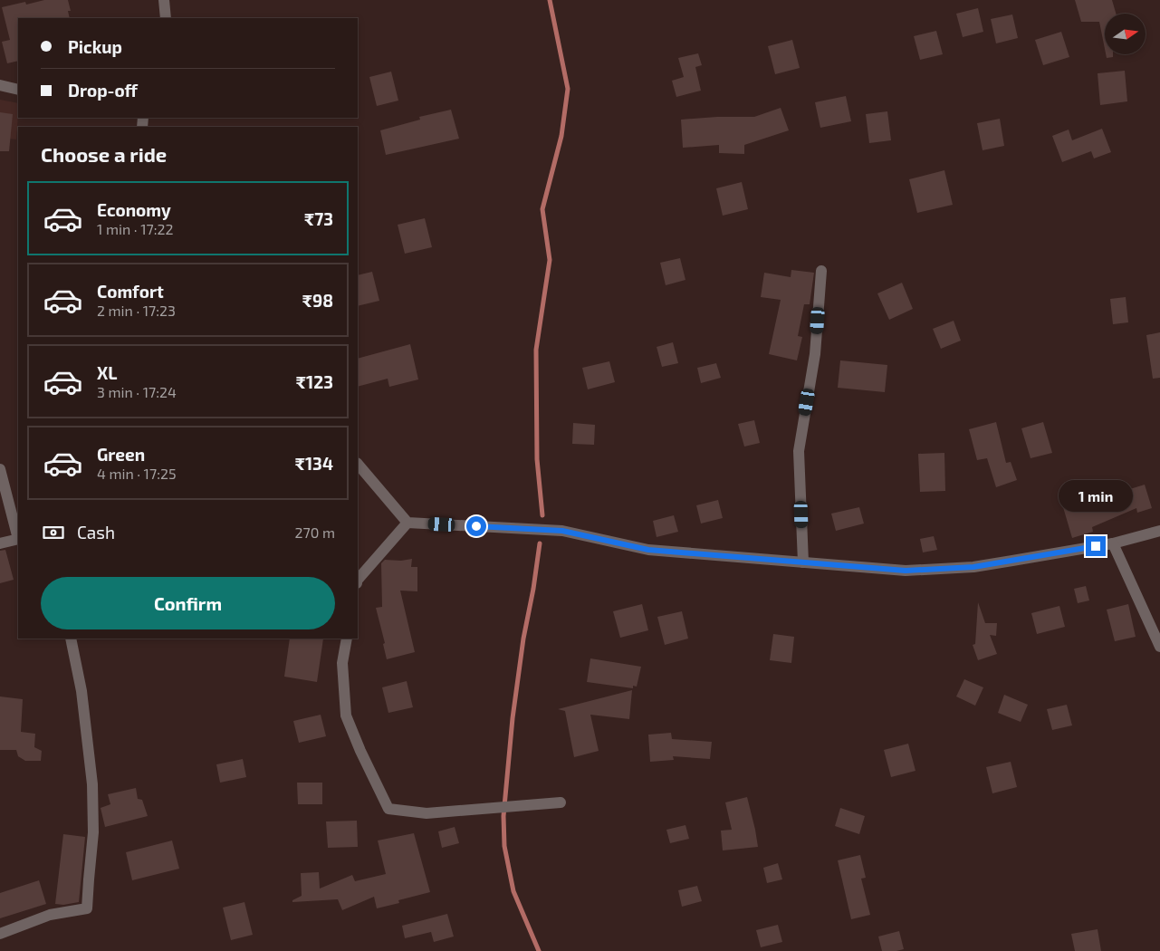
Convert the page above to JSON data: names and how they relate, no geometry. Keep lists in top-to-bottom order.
{
  "north": "right",
  "page": {
    "banner": ["Pickup", "Drop-off"],
    "heading": "Choose a ride",
    "list": [
      {
        "name": "Economy",
        "note": "1 min · 17:22",
        "value": "₹73"
      },
      {
        "name": "Comfort",
        "note": "2 min · 17:23",
        "value": "₹98"
      },
      {
        "name": "XL",
        "note": "3 min · 17:24",
        "value": "₹123"
      },
      {
        "name": "Green",
        "note": "4 min · 17:25",
        "value": "₹134"
      }
    ],
    "bubble": "1 min",
    "pay": ["Cash", "270 m"],
    "buttons": "Confirm"
  }
}
